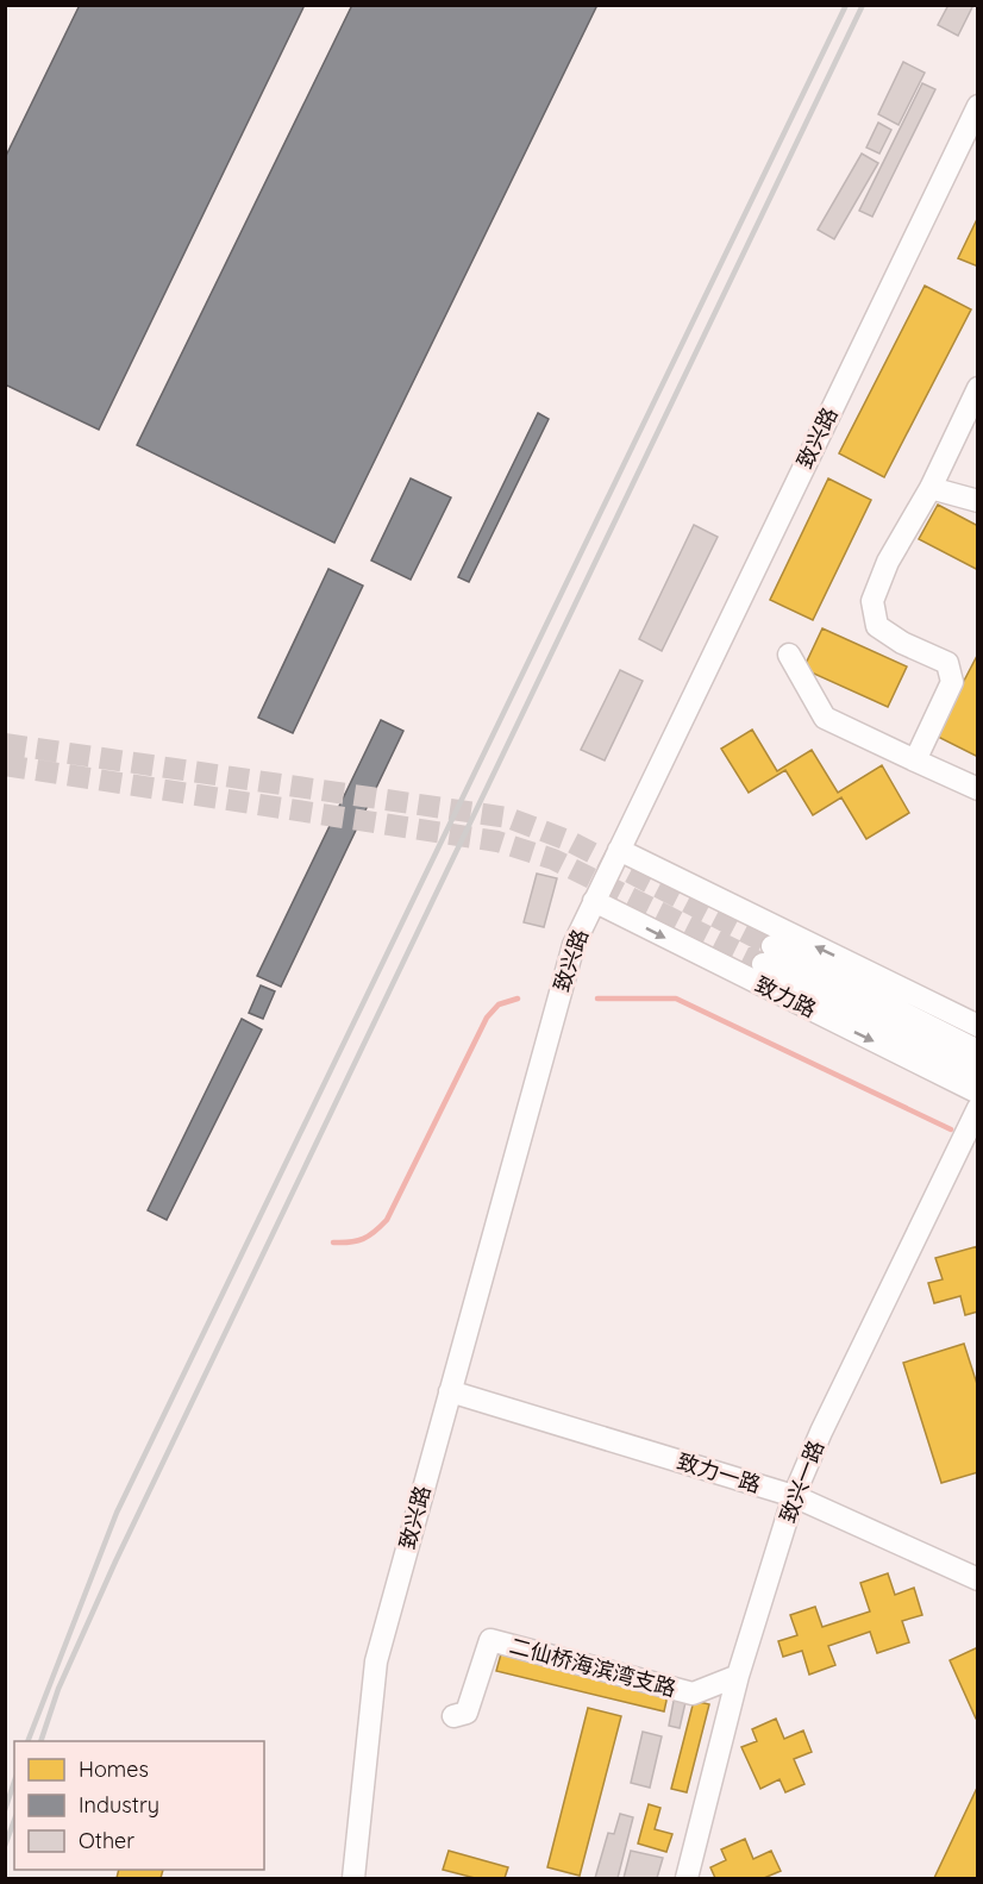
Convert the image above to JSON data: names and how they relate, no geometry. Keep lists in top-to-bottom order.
{
  "streets": {
    "street": [
      "致兴路",
      "致力路",
      "致力一路",
      "致兴一路",
      "二仙桥海滨湾支路"
    ]
  },
  "crossings": [
    ["致兴路", "致力路"],
    ["致兴路", "致力一路"],
    ["致力一路", "致兴一路"],
    ["致兴一路", "二仙桥海滨湾支路"]
  ],
  "legend": ["Homes", "Industry", "Other"]
}
